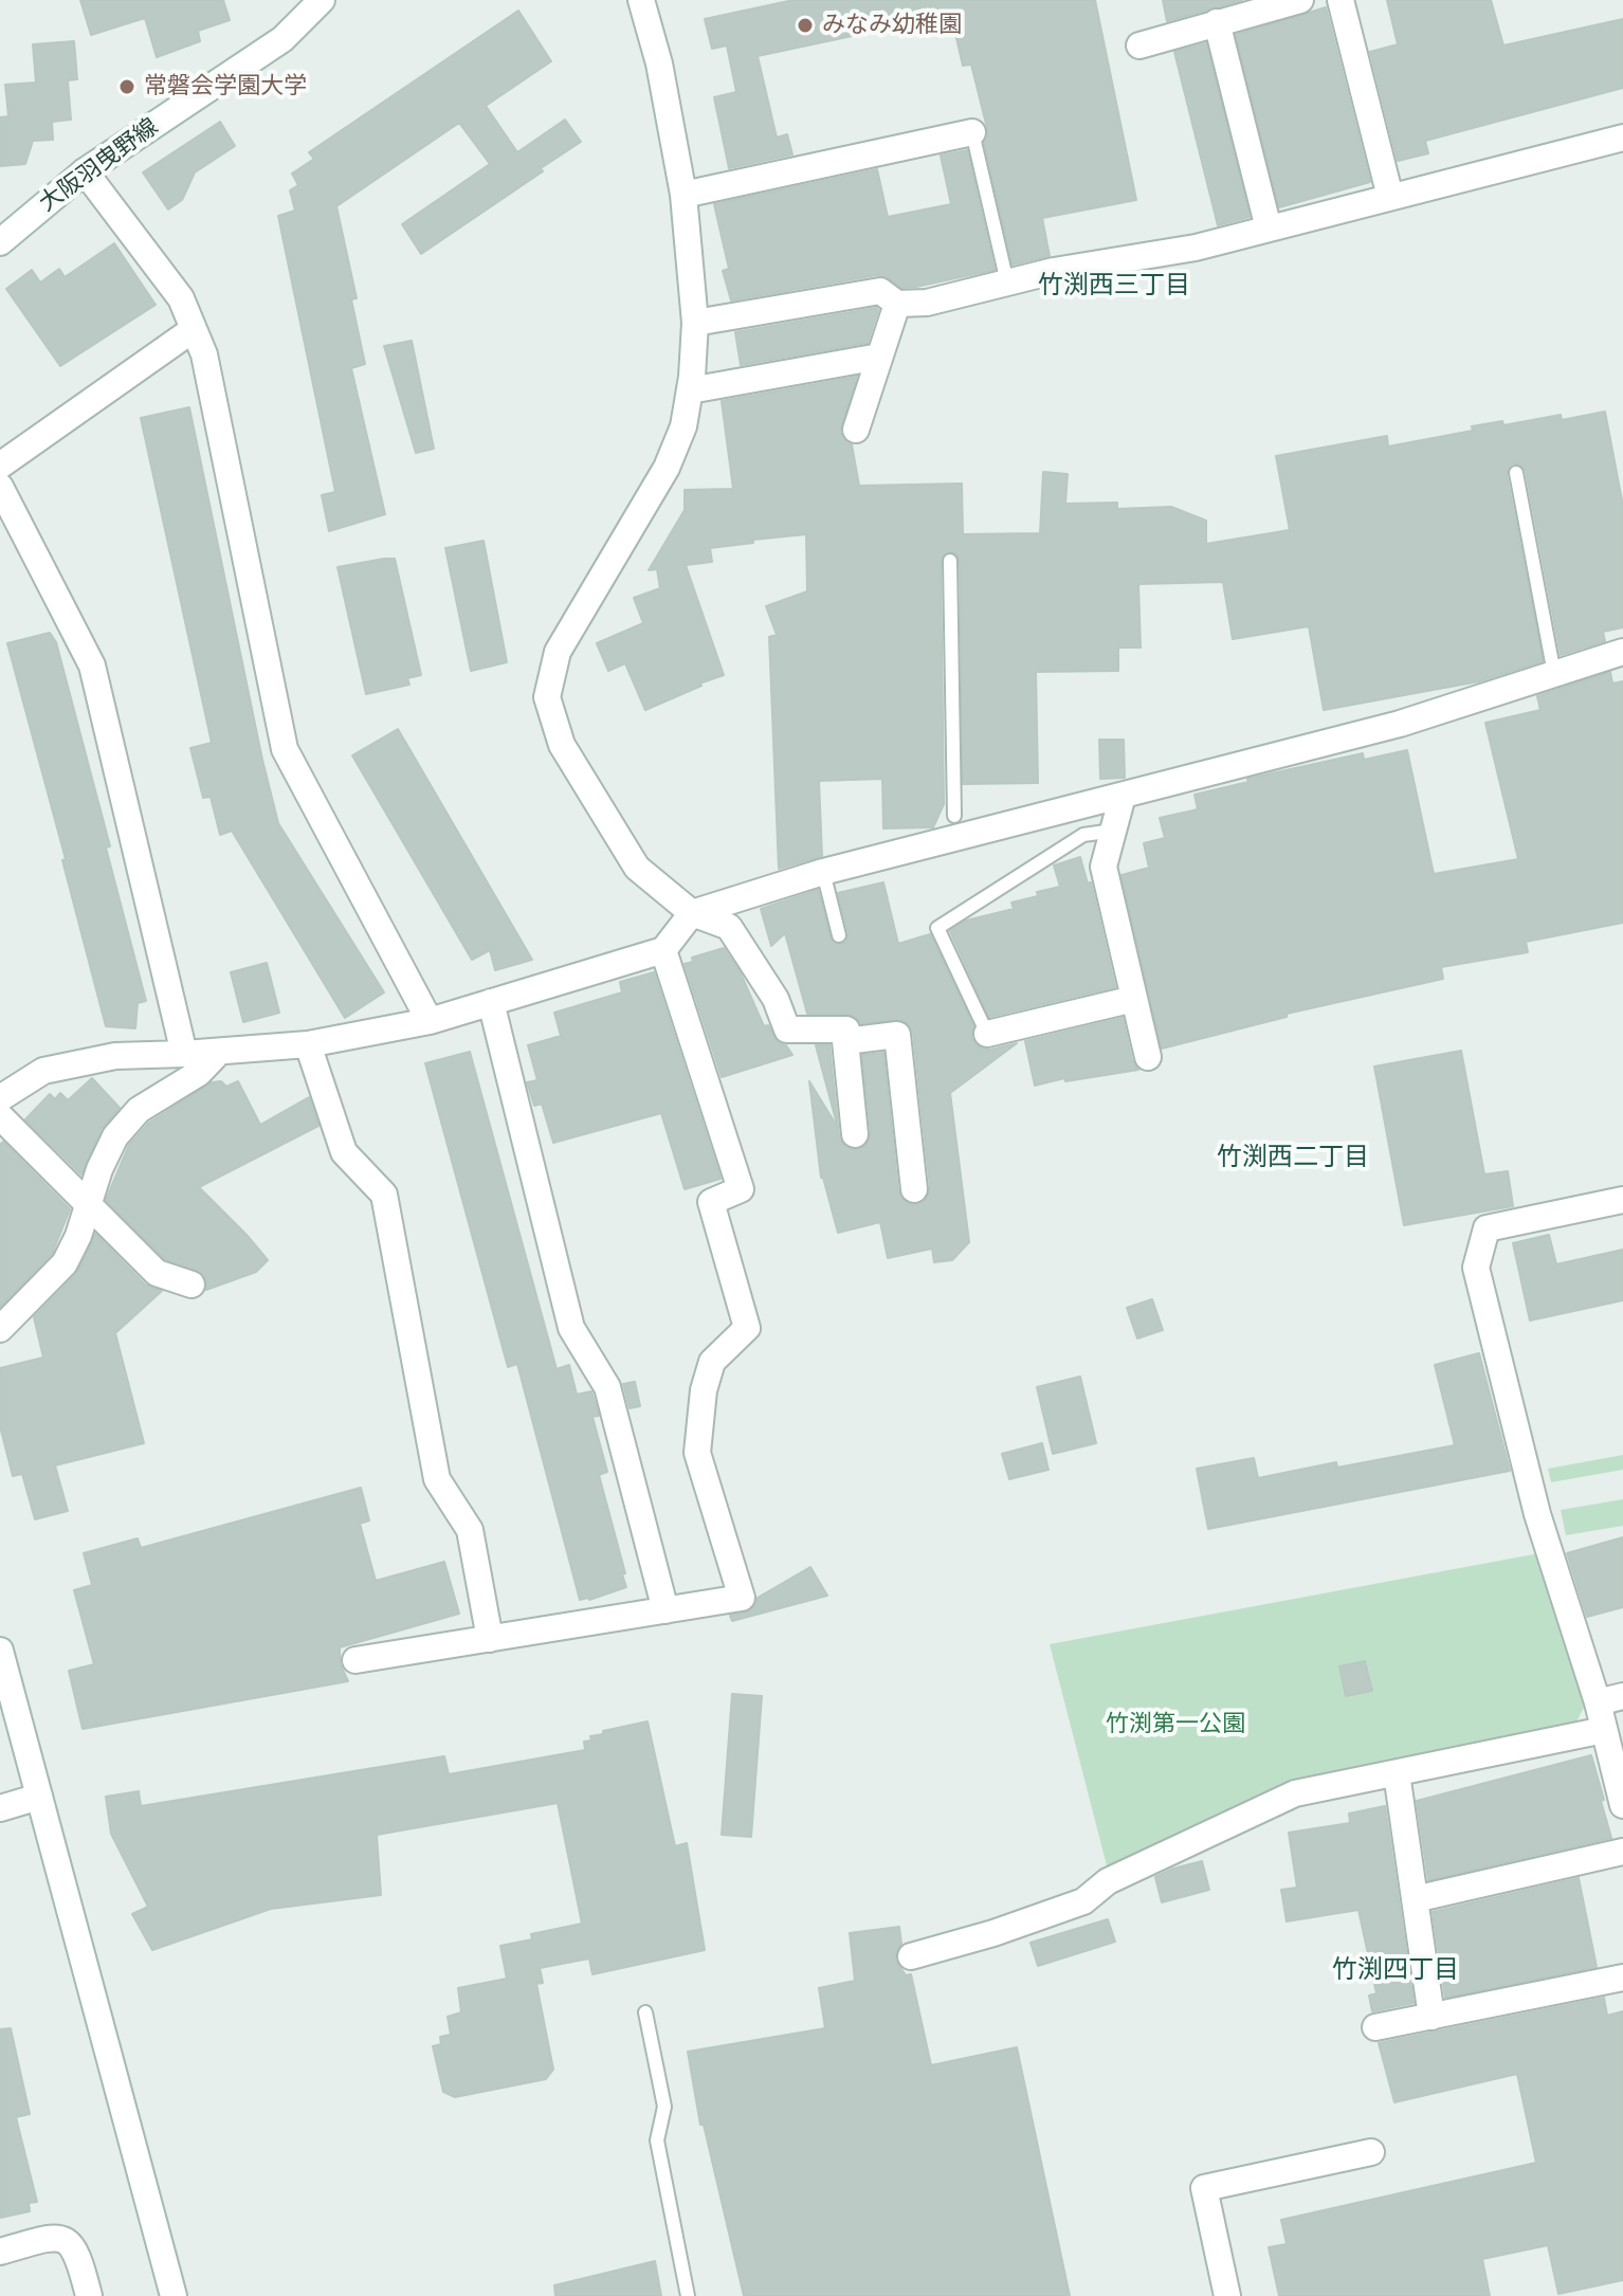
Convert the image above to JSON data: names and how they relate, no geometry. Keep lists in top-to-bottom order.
{
  "streets": {
    "street": ["大阪羽曳野線"]
  },
  "districts": ["竹渕西三丁目", "竹渕西二丁目", "竹渕四丁目"],
  "parks": ["竹渕第一公園"],
  "places": ["みなみ幼稚園", "常磐会学園大学"]
}
